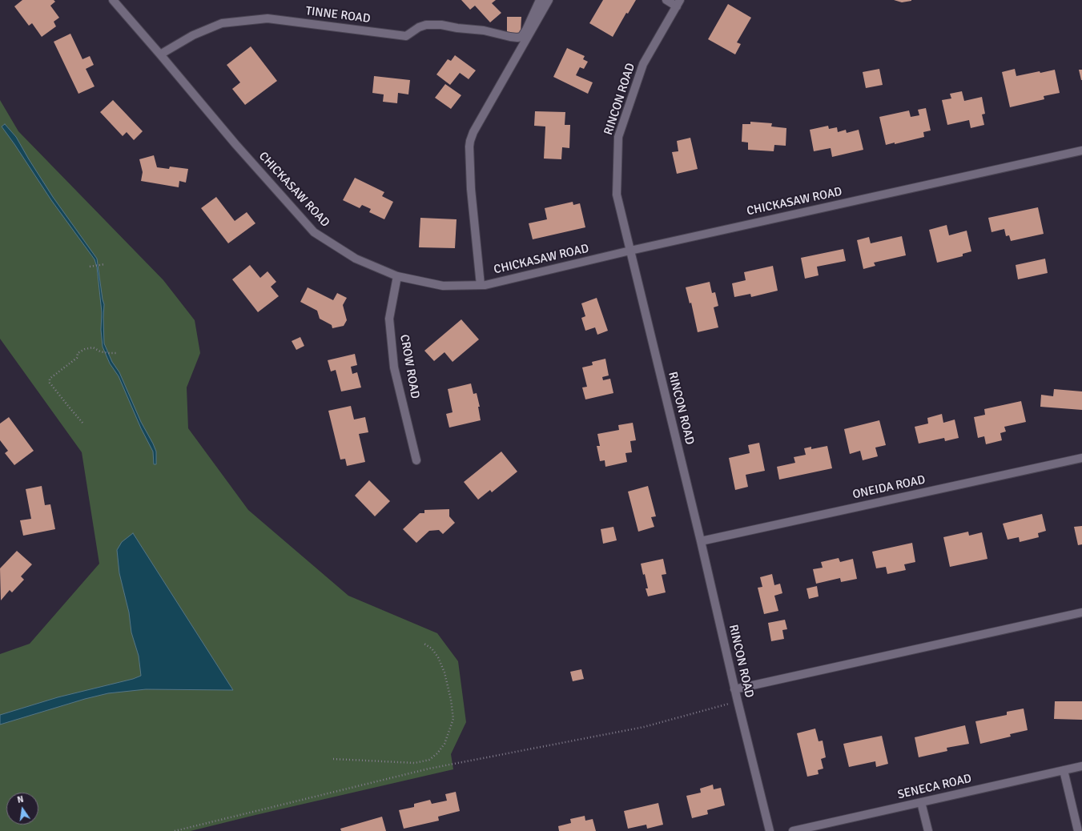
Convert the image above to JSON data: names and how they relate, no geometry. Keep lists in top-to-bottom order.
{
  "streets": {
    "street": [
      "TINNE ROAD",
      "RINCON ROAD",
      "CHICKASAW ROAD",
      "CROW ROAD",
      "ONEIDA ROAD",
      "SENECA ROAD"
    ]
  },
  "crossings": [
    ["TINNE ROAD", "CHICKASAW ROAD"],
    ["RINCON ROAD", "CHICKASAW ROAD"],
    ["RINCON ROAD", "ONEIDA ROAD"],
    ["CHICKASAW ROAD", "CROW ROAD"]
  ],
  "north": "top"
}
